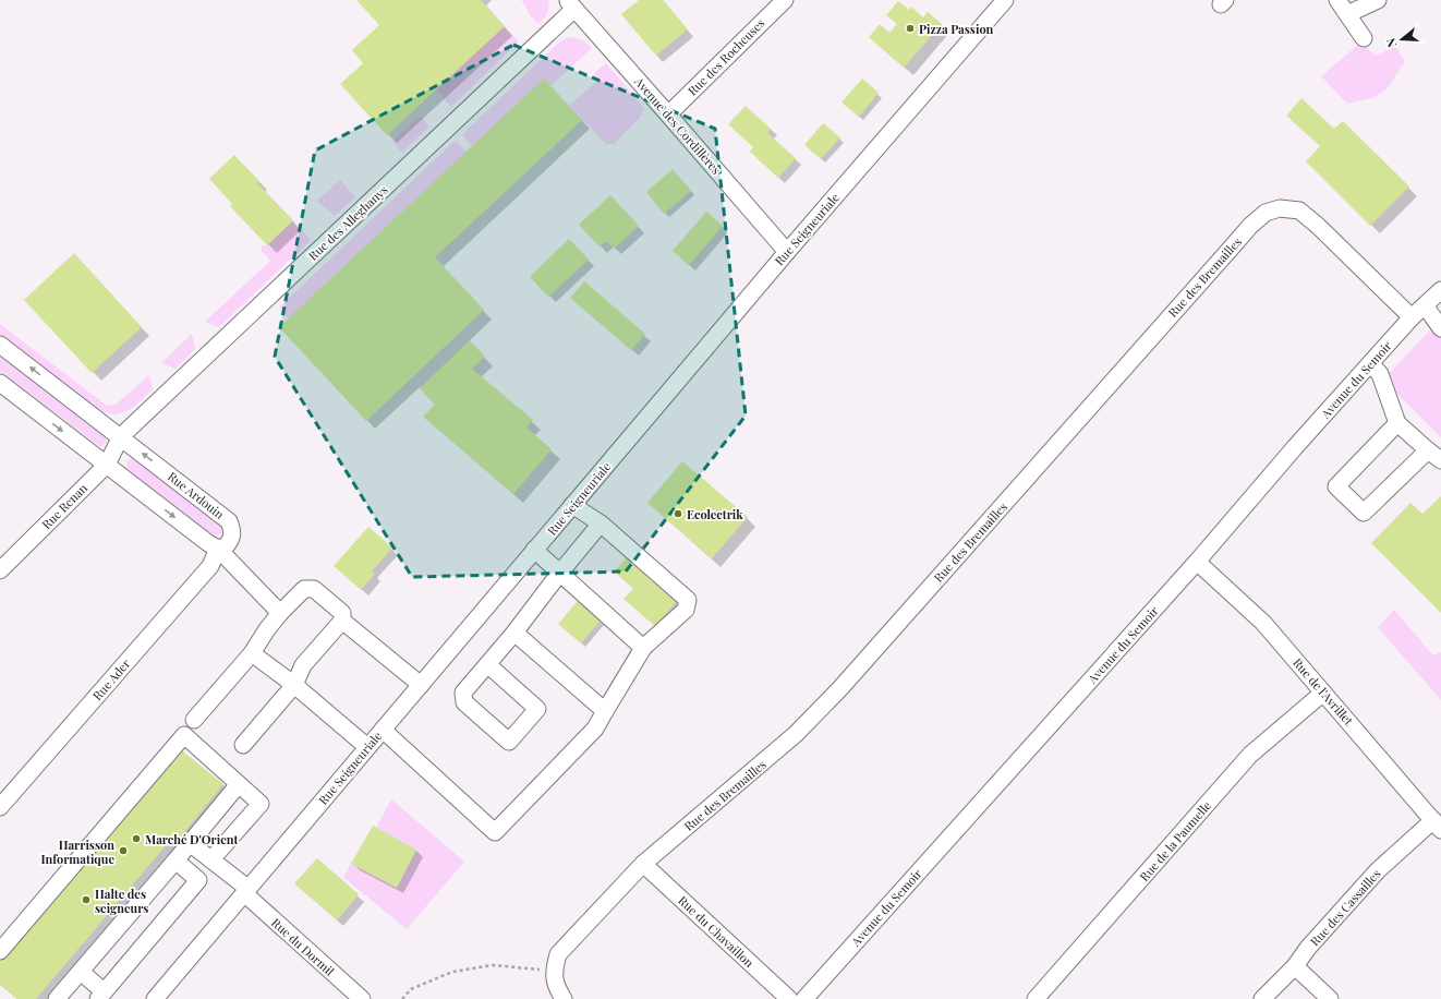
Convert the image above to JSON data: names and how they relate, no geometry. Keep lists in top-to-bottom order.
{
  "streets": {
    "street": [
      "Rue des Rocheuses",
      "Avenue des Cordillères",
      "Rue des Alleghanys",
      "Rue Seigneuriale",
      "Rue des Bremailles",
      "Avenue du Semoir",
      "Rue Ardouin",
      "Rue Renan",
      "Rue Ader",
      "Rue de l'Avrillet",
      "Rue de la Paumelle",
      "Rue des Cassailles",
      "Rue du Chavaillon",
      "Rue du Dormil"
    ]
  },
  "crossings": [
    ["Rue des Rocheuses", "Avenue des Cordillères"],
    ["Avenue des Cordillères", "Rue des Alleghanys"],
    ["Avenue des Cordillères", "Rue Seigneuriale"],
    ["Rue des Alleghanys", "Rue Ardouin"],
    ["Rue des Alleghanys", "Rue Renan"],
    ["Rue Seigneuriale", "Rue du Dormil"],
    ["Rue des Bremailles", "Avenue du Semoir"],
    ["Rue des Bremailles", "Rue du Chavaillon"],
    ["Avenue du Semoir", "Rue de l'Avrillet"],
    ["Rue Ardouin", "Rue Renan"],
    ["Rue Ardouin", "Rue Ader"],
    ["Rue de l'Avrillet", "Rue de la Paumelle"],
    ["Rue de l'Avrillet", "Rue des Cassailles"]
  ],
  "places": [
    "Pizza Passion",
    "Ecolectrik",
    "Marché D'Orient",
    "Harrisson Informatique",
    "Halte des seigneurs"
  ],
  "north": "left"
}
